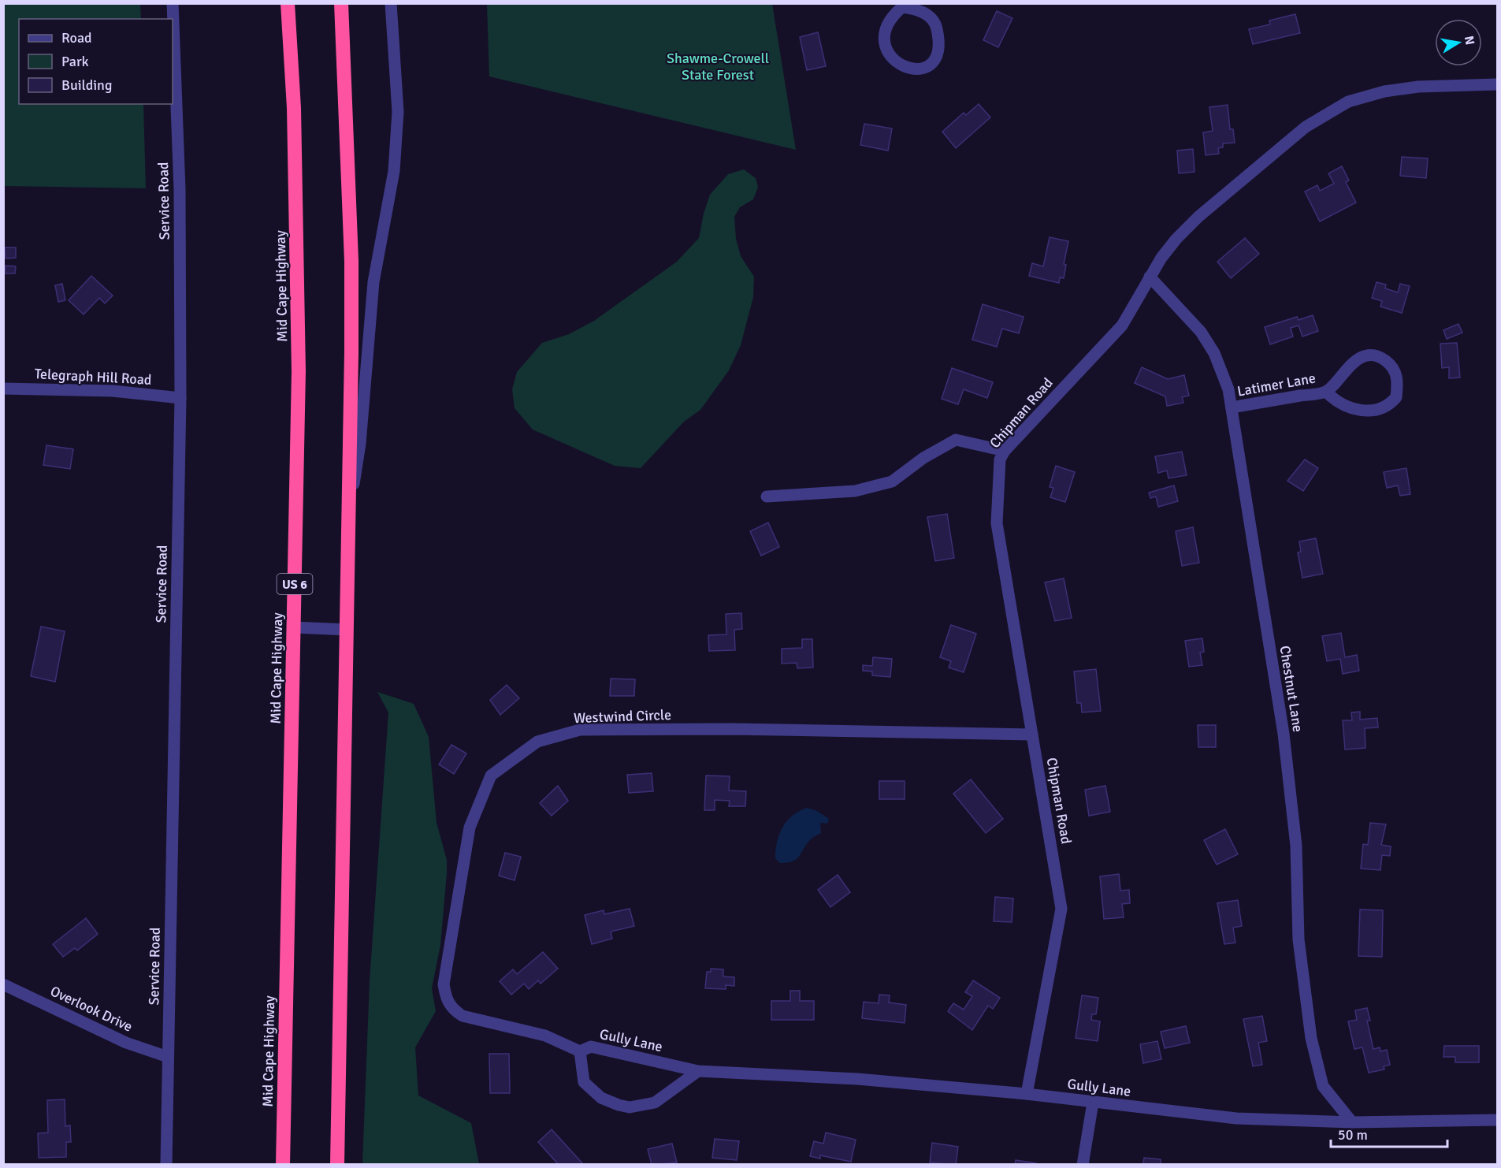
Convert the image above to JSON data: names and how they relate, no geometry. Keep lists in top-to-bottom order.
{
  "streets": {
    "highway": ["Mid Cape Highway", "US 6"],
    "street": [
      "Service Road",
      "Telegraph Hill Road",
      "Latimer Lane",
      "Chipman Road",
      "Chestnut Lane",
      "Westwind Circle",
      "Overlook Drive",
      "Gully Lane"
    ]
  },
  "crossings": [
    ["Service Road", "Telegraph Hill Road"],
    ["Service Road", "Overlook Drive"],
    ["Latimer Lane", "Chestnut Lane"],
    ["Chipman Road", "Chestnut Lane"],
    ["Chipman Road", "Westwind Circle"],
    ["Chipman Road", "Gully Lane"],
    ["Chestnut Lane", "Gully Lane"],
    ["Westwind Circle", "Gully Lane"]
  ],
  "parks": ["Shawme-Crowell State Forest"],
  "legend": ["Road", "Park", "Building"],
  "scale_bar": "50 m",
  "north": "right"
}
